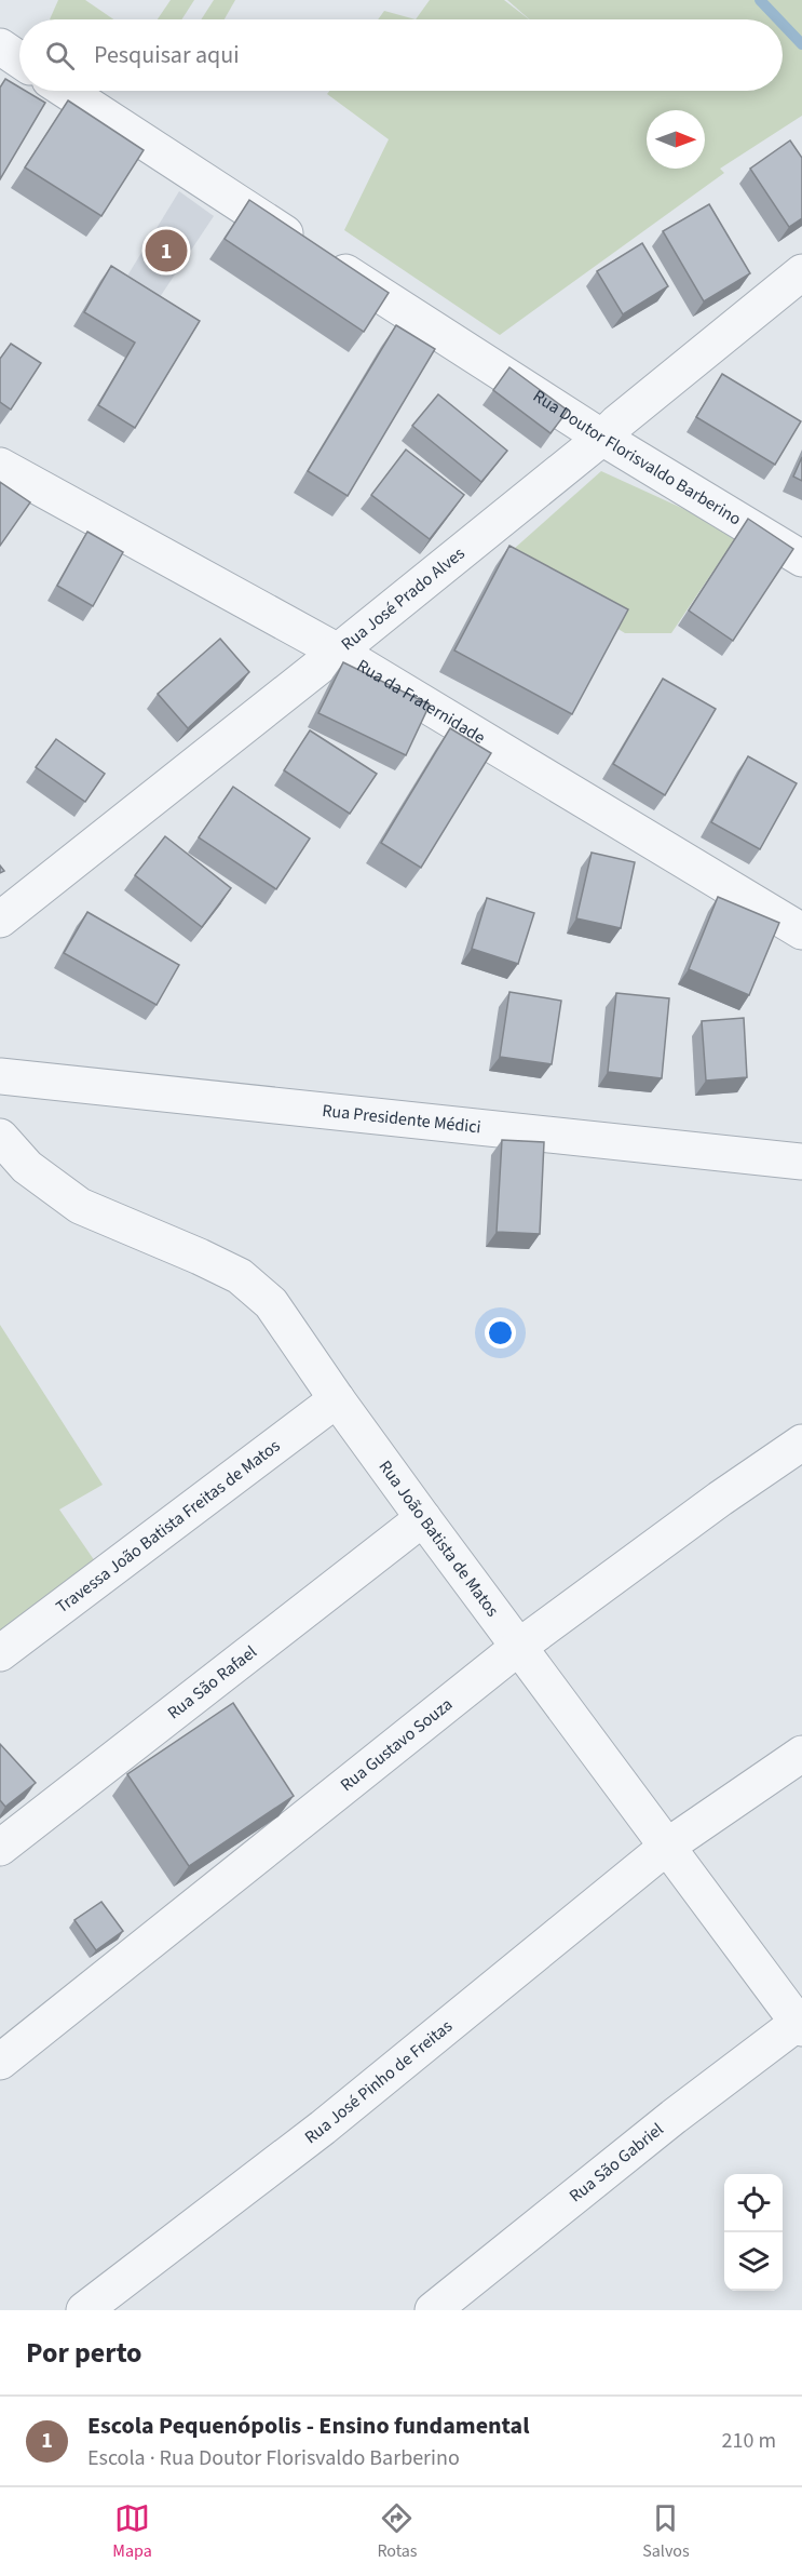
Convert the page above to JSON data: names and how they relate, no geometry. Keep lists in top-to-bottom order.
{
  "streets": {
    "street": [
      "Rua Doutor Florisvaldo Barberino",
      "Rua José Prado Alves",
      "Rua da Fraternidade",
      "Rua Presidente Médici",
      "Travessa João Batista Freitas de Matos",
      "Rua João Batista de Matos",
      "Rua São Rafael",
      "Rua Gustavo Souza",
      "Rua José Pinho de Freitas",
      "Rua São Gabriel"
    ]
  },
  "crossings": [
    ["Rua Doutor Florisvaldo Barberino", "Rua José Prado Alves"],
    ["Rua José Prado Alves", "Rua da Fraternidade"],
    ["Travessa João Batista Freitas de Matos", "Rua João Batista de Matos"],
    ["Rua João Batista de Matos", "Rua São Rafael"],
    ["Rua João Batista de Matos", "Rua Gustavo Souza"],
    ["Rua João Batista de Matos", "Rua José Pinho de Freitas"],
    ["Rua João Batista de Matos", "Rua São Gabriel"]
  ],
  "north": "right",
  "page": {
    "search": "Pesquisar aqui",
    "pins": "1",
    "heading": "Por perto",
    "list": [
      {
        "mark": "1",
        "name": "Escola Pequenópolis - Ensino fundamental",
        "note": "Escola · Rua Doutor Florisvaldo Barberino",
        "value": "210 m"
      }
    ],
    "nav": ["Mapa", "Rotas", "Salvos"]
  }
}
